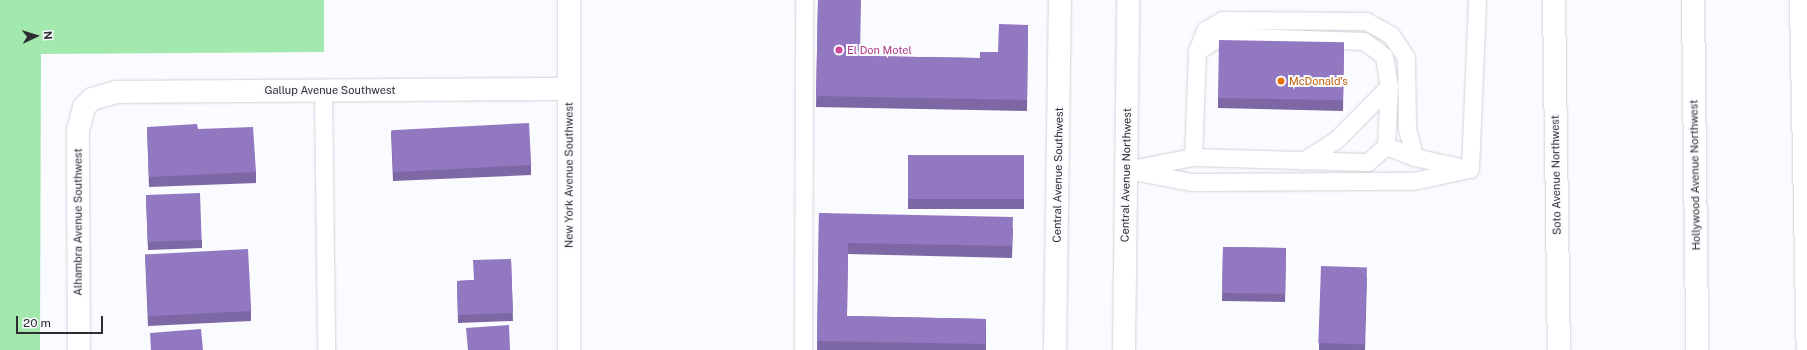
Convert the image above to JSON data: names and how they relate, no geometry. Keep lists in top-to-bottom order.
{
  "streets": {
    "street": [
      "Gallup Avenue Southwest",
      "New York Avenue Southwest",
      "Central Avenue Southwest",
      "Central Avenue Northwest",
      "Soto Avenue Northwest",
      "Hollywood Avenue Northwest",
      "Alhambra Avenue Southwest"
    ]
  },
  "crossings": [
    ["Gallup Avenue Southwest", "New York Avenue Southwest"],
    ["Gallup Avenue Southwest", "Alhambra Avenue Southwest"]
  ],
  "places": ["El Don Motel", "McDonald's"],
  "scale_bar": "20 m",
  "north": "right"
}
